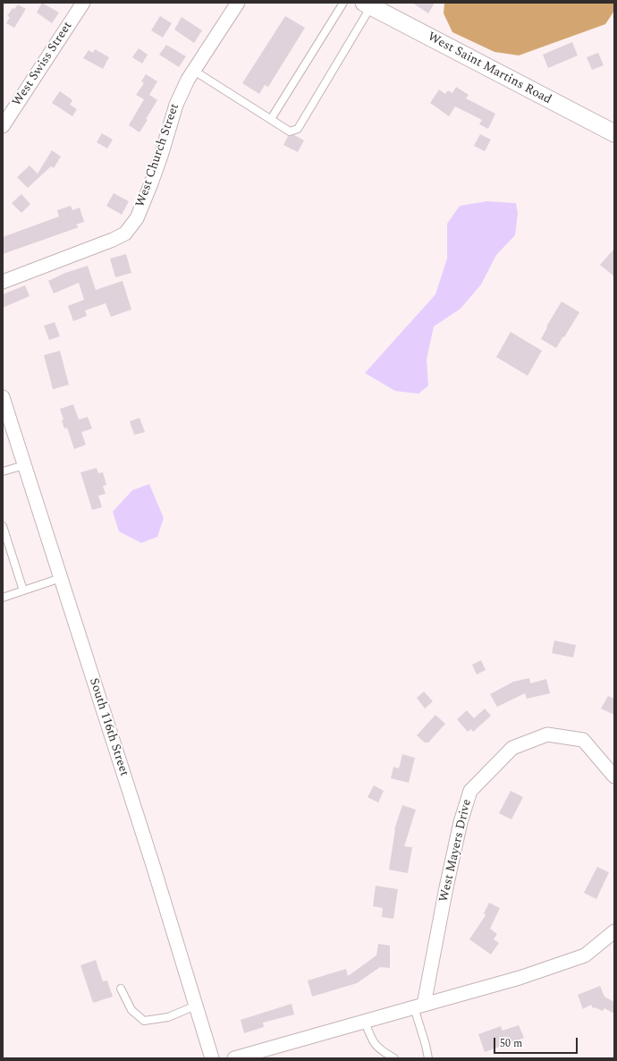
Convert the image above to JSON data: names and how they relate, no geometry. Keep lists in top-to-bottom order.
{
  "streets": {
    "street": [
      "West Swiss Street",
      "West Saint Martins Road",
      "West Church Street",
      "South 116th Street",
      "West Mayers Drive"
    ]
  },
  "scale_bar": "50 m"
}
